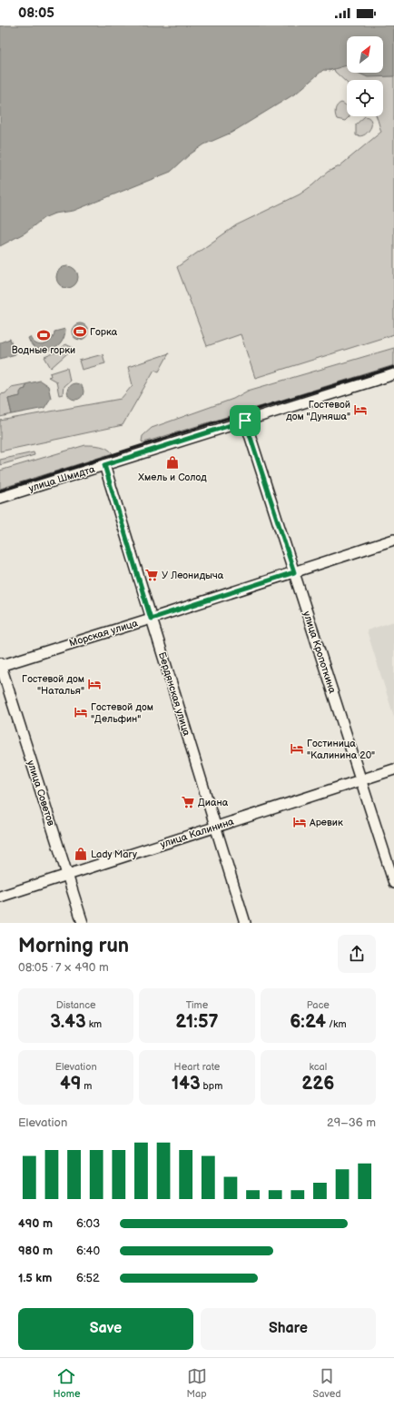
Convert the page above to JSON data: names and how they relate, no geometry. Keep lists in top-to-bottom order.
{
  "streets": {
    "street": [
      "улица Шмидта",
      "Морская улица",
      "улица Кропоткина",
      "Бердянская улица",
      "улица Советов",
      "улица Калинина"
    ]
  },
  "crossings": [
    ["улица Шмидта", "улица Кропоткина"],
    ["улица Шмидта", "Бердянская улица"],
    ["Морская улица", "улица Кропоткина"],
    ["Морская улица", "Бердянская улица"],
    ["Морская улица", "улица Советов"],
    ["улица Кропоткина", "улица Калинина"],
    ["Бердянская улица", "улица Калинина"],
    ["улица Советов", "улица Калинина"]
  ],
  "places": {
    "sports": ["Горка", "Водные горки"],
    "hotel": [
      "Гостевой дом \"Дуняша\"",
      "Гостевой дом \"Наталья\"",
      "Гостевой дом \"Дельфин\"",
      "Гостиница \"Калинина 20\"",
      "Аревик"
    ],
    "shop": ["Хмель и Солод", "Lady Mary"],
    "supermarket": ["У Леонидыча", "Диана"]
  },
  "north": "top right",
  "page": {
    "status": "08:05",
    "heading": ["Morning run", "08:05 · 7 × 490 m"],
    "stats": [
      ["Distance", "3.43 km"],
      ["Time", "21:57"],
      ["Pace", "6:24 /km"],
      ["Elevation", "49 m"],
      ["Heart rate", "143 bpm"],
      ["kcal", "226"]
    ],
    "chart": ["Elevation", "29–36 m"],
    "list": [
      {
        "name": "490 m",
        "note": "6:03"
      },
      {
        "name": "980 m",
        "note": "6:40"
      },
      {
        "name": "1.5 km",
        "note": "6:52"
      }
    ],
    "buttons": ["Save", "Share"],
    "tabs": ["Home", "Map", "Saved"]
  }
}
